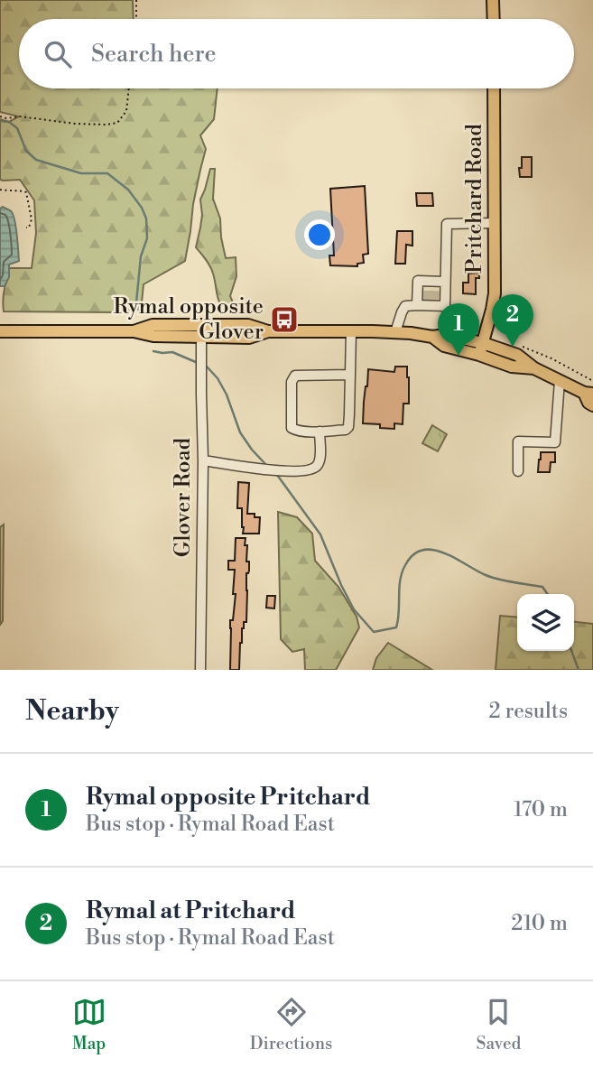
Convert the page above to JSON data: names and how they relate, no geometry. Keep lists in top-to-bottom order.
{
  "streets": {
    "main road": ["Pritchard Road"],
    "street": ["Glover Road"]
  },
  "places": {
    "bus stop": ["Rymal opposite Glover"]
  },
  "page": {
    "search": "Search here",
    "pins": ["2", "1"],
    "heading": ["Nearby", "2 results"],
    "list": [
      {
        "mark": "1",
        "name": "Rymal opposite Pritchard",
        "note": "Bus stop · Rymal Road East",
        "value": "170 m"
      },
      {
        "mark": "2",
        "name": "Rymal at Pritchard",
        "note": "Bus stop · Rymal Road East",
        "value": "210 m"
      }
    ],
    "nav": ["Map", "Directions", "Saved"]
  }
}
